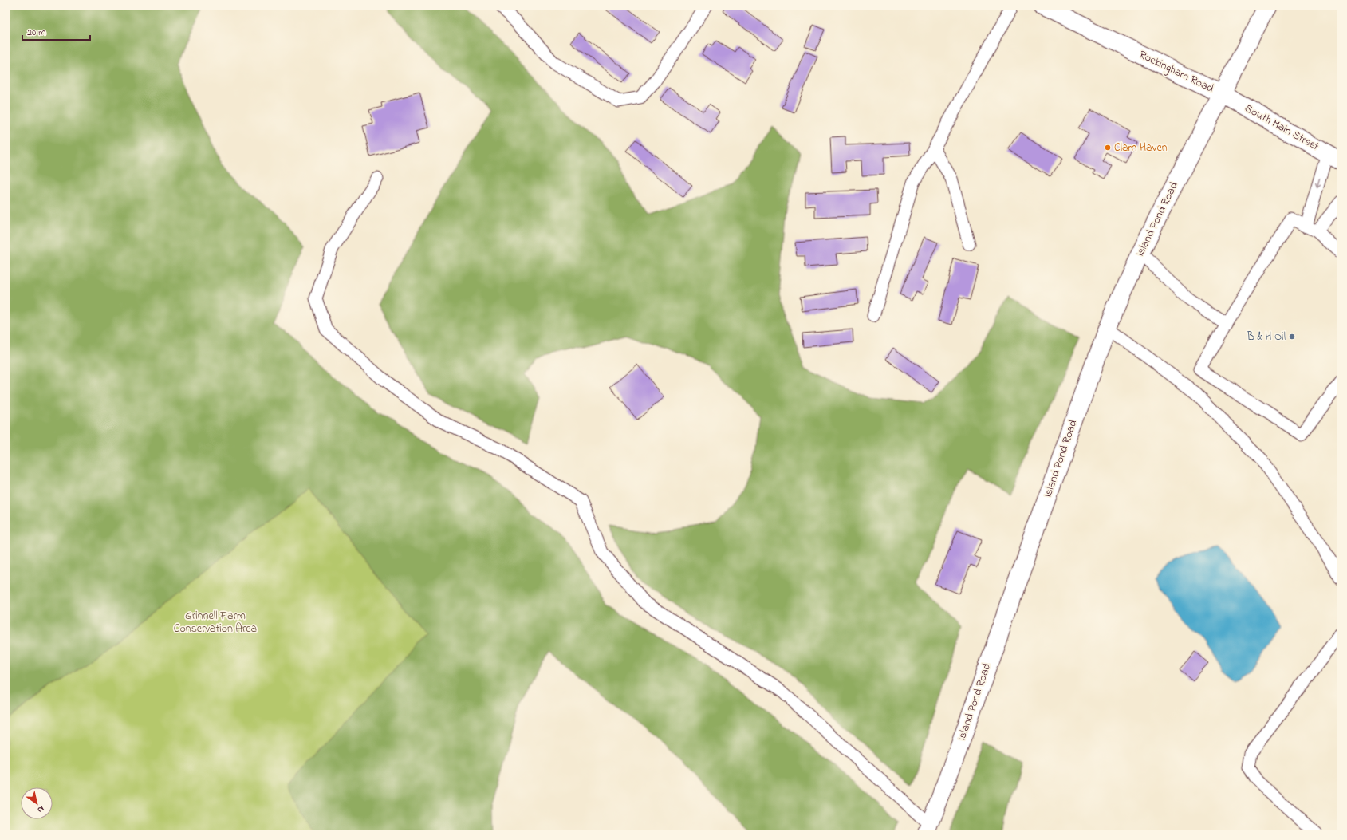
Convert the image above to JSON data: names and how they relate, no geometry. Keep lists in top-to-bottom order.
{
  "streets": {
    "street": ["Rockingham Road", "South Main Street", "Island Pond Road"]
  },
  "crossings": [
    ["Rockingham Road", "South Main Street"],
    ["Rockingham Road", "Island Pond Road"],
    ["South Main Street", "Island Pond Road"]
  ],
  "parks": ["Grinnell Farm Conservation Area"],
  "places": ["Clam Haven", "B & H Oil"],
  "scale_bar": "20 m",
  "north": "bottom right"
}
